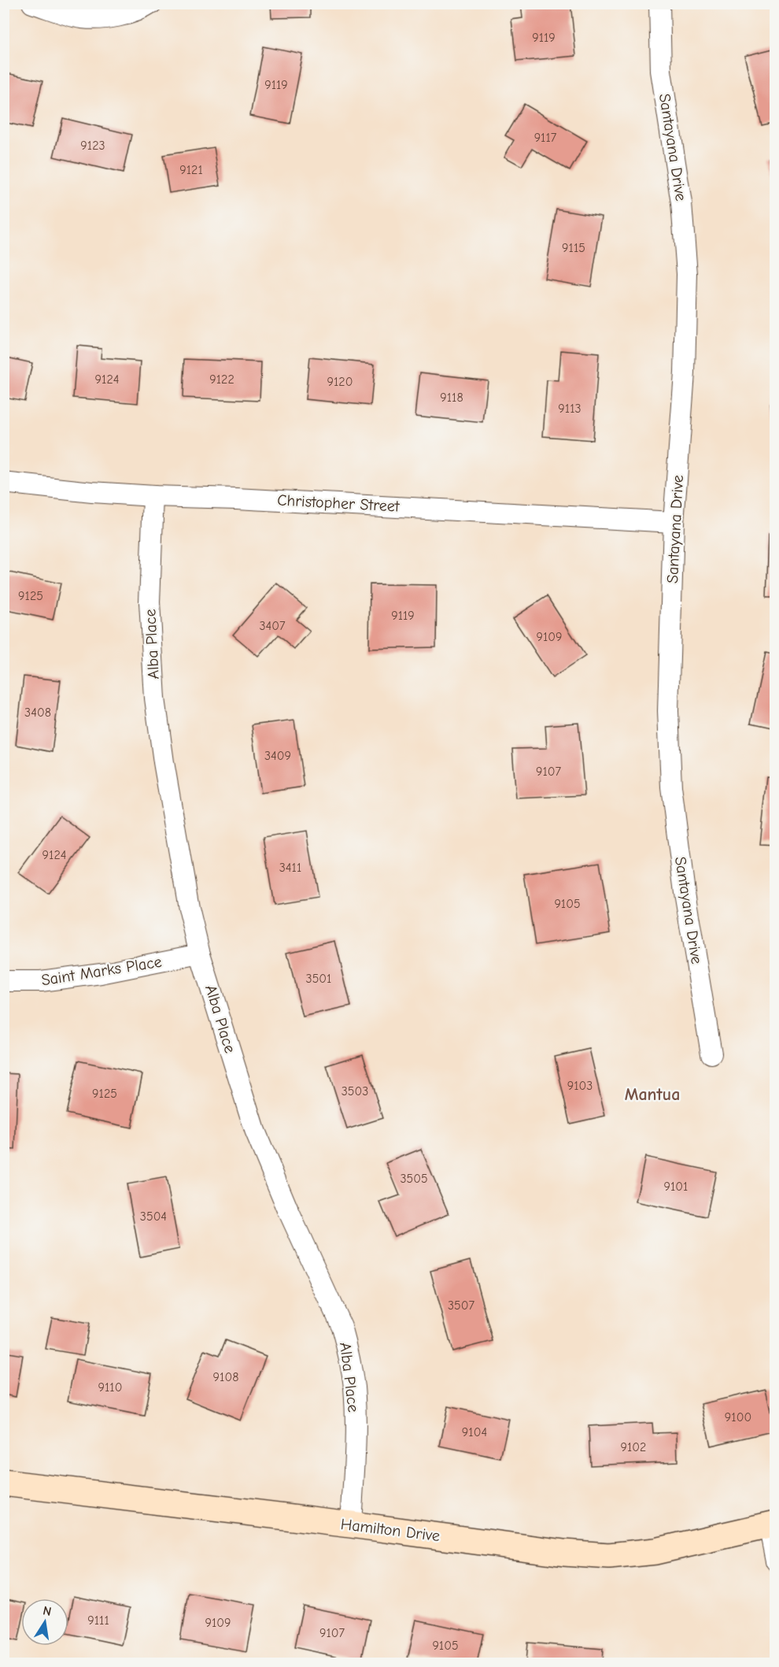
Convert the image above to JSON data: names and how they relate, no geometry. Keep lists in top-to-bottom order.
{
  "streets": {
    "street": [
      "Santayana Drive",
      "Christopher Street",
      "Alba Place",
      "Saint Marks Place",
      "Hamilton Drive"
    ]
  },
  "crossings": [
    ["Santayana Drive", "Christopher Street"],
    ["Christopher Street", "Alba Place"],
    ["Alba Place", "Saint Marks Place"],
    ["Alba Place", "Hamilton Drive"]
  ],
  "districts": ["Mantua"],
  "house_numbers": [
    "9119",
    "9119",
    "9117",
    "9123",
    "9121",
    "9115",
    "9124",
    "9122",
    "9120",
    "9118",
    "9113",
    "9125",
    "9119",
    "3407",
    "9109",
    "3408",
    "3409",
    "9107",
    "9124",
    "3411",
    "9105",
    "3501",
    "9103",
    "3503",
    "9125",
    "3505",
    "9101",
    "3504",
    "3507",
    "9108",
    "9110",
    "9100",
    "9104",
    "9102",
    "9111",
    "9109",
    "9107",
    "9105"
  ],
  "north": "top"
}
